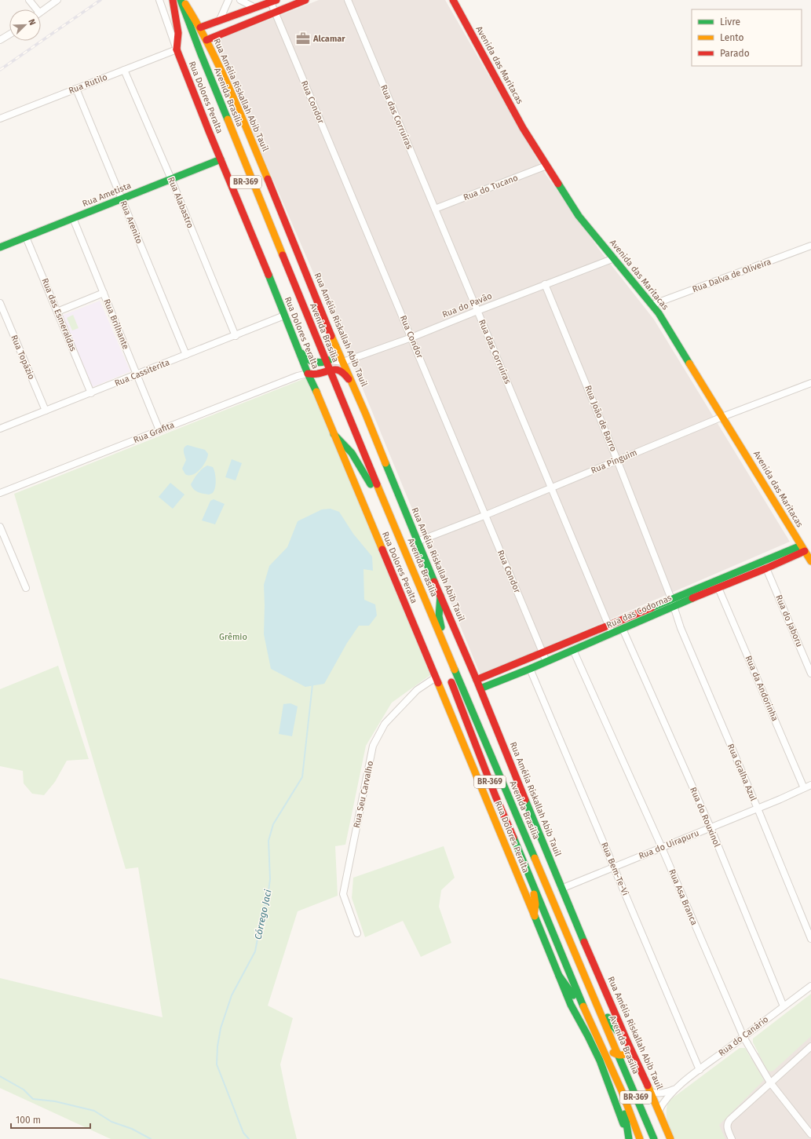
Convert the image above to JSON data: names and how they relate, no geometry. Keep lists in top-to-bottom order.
{
  "streets": {
    "main road": [
      "Avenida das Maritacas",
      "Rua Amélia Riskallah Abib Tauil",
      "Rua Dolores Peralta",
      "Avenida Brasília",
      "BR-369",
      "Rua Ametista",
      "Rua das Codornas"
    ],
    "street": [
      "Rua Rutilo",
      "Rua Condor",
      "Rua das Corruíras",
      "Rua do Tucano",
      "Rua Alabastro",
      "Rua Arenito",
      "Rua Dalva de Oliveira",
      "Rua do Pavão",
      "Rua das Esmeraldas",
      "Rua Brilhante",
      "Rua Topázio",
      "Rua Cassiterita",
      "Rua João de Barro",
      "Rua Grafita",
      "Rua Pinguim",
      "Rua do Jaboru",
      "Rua da Andorinha",
      "Rua Gralha Azul",
      "Rua Seu Carvalho",
      "Rua do Rouxinol",
      "Rua do Uirapuru",
      "Rua Bem-Te-Vi",
      "Rua Asa Branca",
      "Rua do Canário"
    ]
  },
  "crossings": [
    ["Avenida das Maritacas", "Rua do Tucano"],
    ["Avenida das Maritacas", "Rua Dalva de Oliveira"],
    ["Avenida das Maritacas", "Rua do Pavão"],
    ["Avenida das Maritacas", "Rua Pinguim"],
    ["Avenida das Maritacas", "Rua das Codornas"],
    ["Rua Rutilo", "Rua Dolores Peralta"],
    ["Rua Rutilo", "Rua Alabastro"],
    ["Rua Rutilo", "Rua Arenito"],
    ["Rua Amélia Riskallah Abib Tauil", "Avenida Brasília"],
    ["Rua Amélia Riskallah Abib Tauil", "Rua do Pavão"],
    ["Rua Amélia Riskallah Abib Tauil", "Rua Pinguim"],
    ["Rua Amélia Riskallah Abib Tauil", "Rua das Codornas"],
    ["Rua Amélia Riskallah Abib Tauil", "Rua do Uirapuru"],
    ["Rua Amélia Riskallah Abib Tauil", "Rua do Canário"],
    ["Rua Dolores Peralta", "Rua Ametista"],
    ["Rua Dolores Peralta", "Rua Cassiterita"],
    ["Rua Dolores Peralta", "Rua Grafita"],
    ["Rua Dolores Peralta", "Rua Seu Carvalho"],
    ["Avenida Brasília", "Rua do Pavão"],
    ["Rua Condor", "Rua do Pavão"],
    ["Rua Condor", "Rua Pinguim"],
    ["Rua Condor", "Rua das Codornas"],
    ["Rua das Corruíras", "Rua do Tucano"],
    ["Rua das Corruíras", "Rua do Pavão"],
    ["Rua das Corruíras", "Rua Pinguim"],
    ["Rua das Corruíras", "Rua das Codornas"],
    ["Rua Ametista", "Rua Alabastro"],
    ["Rua Ametista", "Rua Arenito"],
    ["Rua Ametista", "Rua das Esmeraldas"],
    ["Rua Ametista", "Rua Brilhante"],
    ["Rua Alabastro", "Rua Cassiterita"],
    ["Rua Arenito", "Rua Cassiterita"],
    ["Rua do Pavão", "Rua João de Barro"],
    ["Rua das Esmeraldas", "Rua Cassiterita"],
    ["Rua Brilhante", "Rua Cassiterita"],
    ["Rua Brilhante", "Rua Grafita"],
    ["Rua Topázio", "Rua Cassiterita"],
    ["Rua João de Barro", "Rua Pinguim"],
    ["Rua João de Barro", "Rua das Codornas"],
    ["Rua João de Barro", "Rua Gralha Azul"],
    ["Rua das Codornas", "Rua do Jaboru"],
    ["Rua das Codornas", "Rua da Andorinha"],
    ["Rua das Codornas", "Rua Gralha Azul"],
    ["Rua das Codornas", "Rua do Rouxinol"],
    ["Rua das Codornas", "Rua Bem-Te-Vi"],
    ["Rua das Codornas", "Rua Asa Branca"],
    ["Rua da Andorinha", "Rua do Uirapuru"],
    ["Rua Gralha Azul", "Rua do Uirapuru"],
    ["Rua do Rouxinol", "Rua do Uirapuru"],
    ["Rua do Rouxinol", "Rua do Canário"],
    ["Rua do Uirapuru", "Rua Bem-Te-Vi"],
    ["Rua do Uirapuru", "Rua Asa Branca"],
    ["Rua Bem-Te-Vi", "Rua do Canário"],
    ["Rua Asa Branca", "Rua do Canário"]
  ],
  "water": ["Córrego Jaci"],
  "parks": ["Grêmio"],
  "places": {
    "office": ["Alcamar"]
  },
  "legend": ["Livre", "Lento", "Parado"],
  "scale_bar": "100 m",
  "north": "top right"
}
